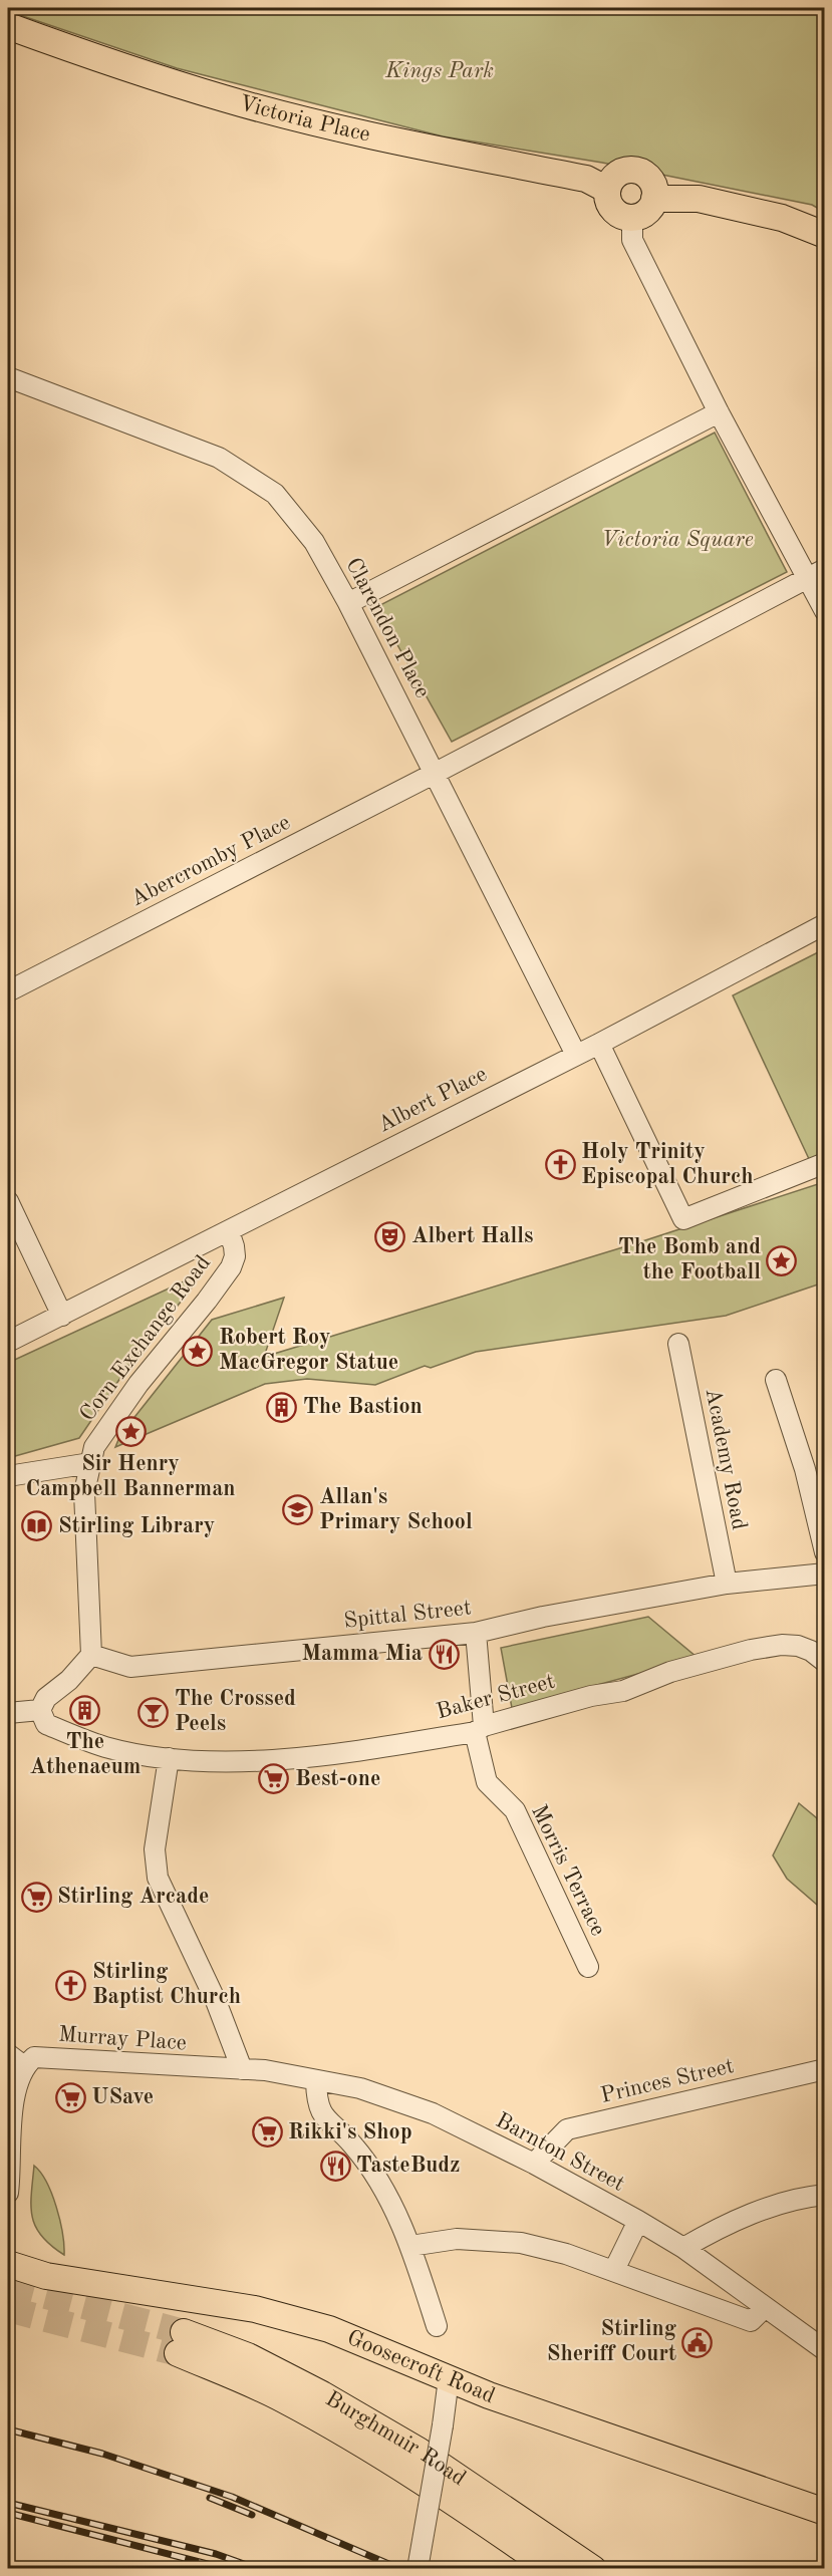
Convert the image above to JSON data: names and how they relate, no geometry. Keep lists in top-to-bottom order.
{
  "streets": {
    "main road": ["Victoria Place", "Goosecroft Road", "Burghmuir Road"],
    "street": [
      "Clarendon Place",
      "Abercromby Place",
      "Albert Place",
      "Corn Exchange Road",
      "Academy Road",
      "Spittal Street",
      "Baker Street",
      "Morris Terrace",
      "Murray Place",
      "Princes Street",
      "Barnton Street"
    ]
  },
  "crossings": [
    ["Clarendon Place", "Abercromby Place"],
    ["Clarendon Place", "Albert Place"],
    ["Albert Place", "Corn Exchange Road"],
    ["Corn Exchange Road", "Spittal Street"],
    ["Academy Road", "Spittal Street"],
    ["Spittal Street", "Morris Terrace"],
    ["Baker Street", "Morris Terrace"],
    ["Murray Place", "Barnton Street"],
    ["Princes Street", "Barnton Street"]
  ],
  "parks": ["Kings Park", "Victoria Square"],
  "places": {
    "church": ["Holy Trinity Episcopal Church", "Stirling Baptist Church"],
    "theatre": ["Albert Halls"],
    "place": ["The Bomb and the Football", "Robert Roy MacGregor Statue", "Sir Henry Campbell Bannerman"],
    "building": ["The Bastion", "The Athenaeum"],
    "school or university": ["Allan's Primary School"],
    "library": ["Stirling Library"],
    "restaurant": ["Mamma Mia", "TasteBudz"],
    "bar": ["The Crossed Peels"],
    "supermarket": [
      "Best-one",
      "Stirling Arcade",
      "USave",
      "Rikki's Shop"
    ],
    "public building": ["Stirling Sheriff Court"]
  }
}
